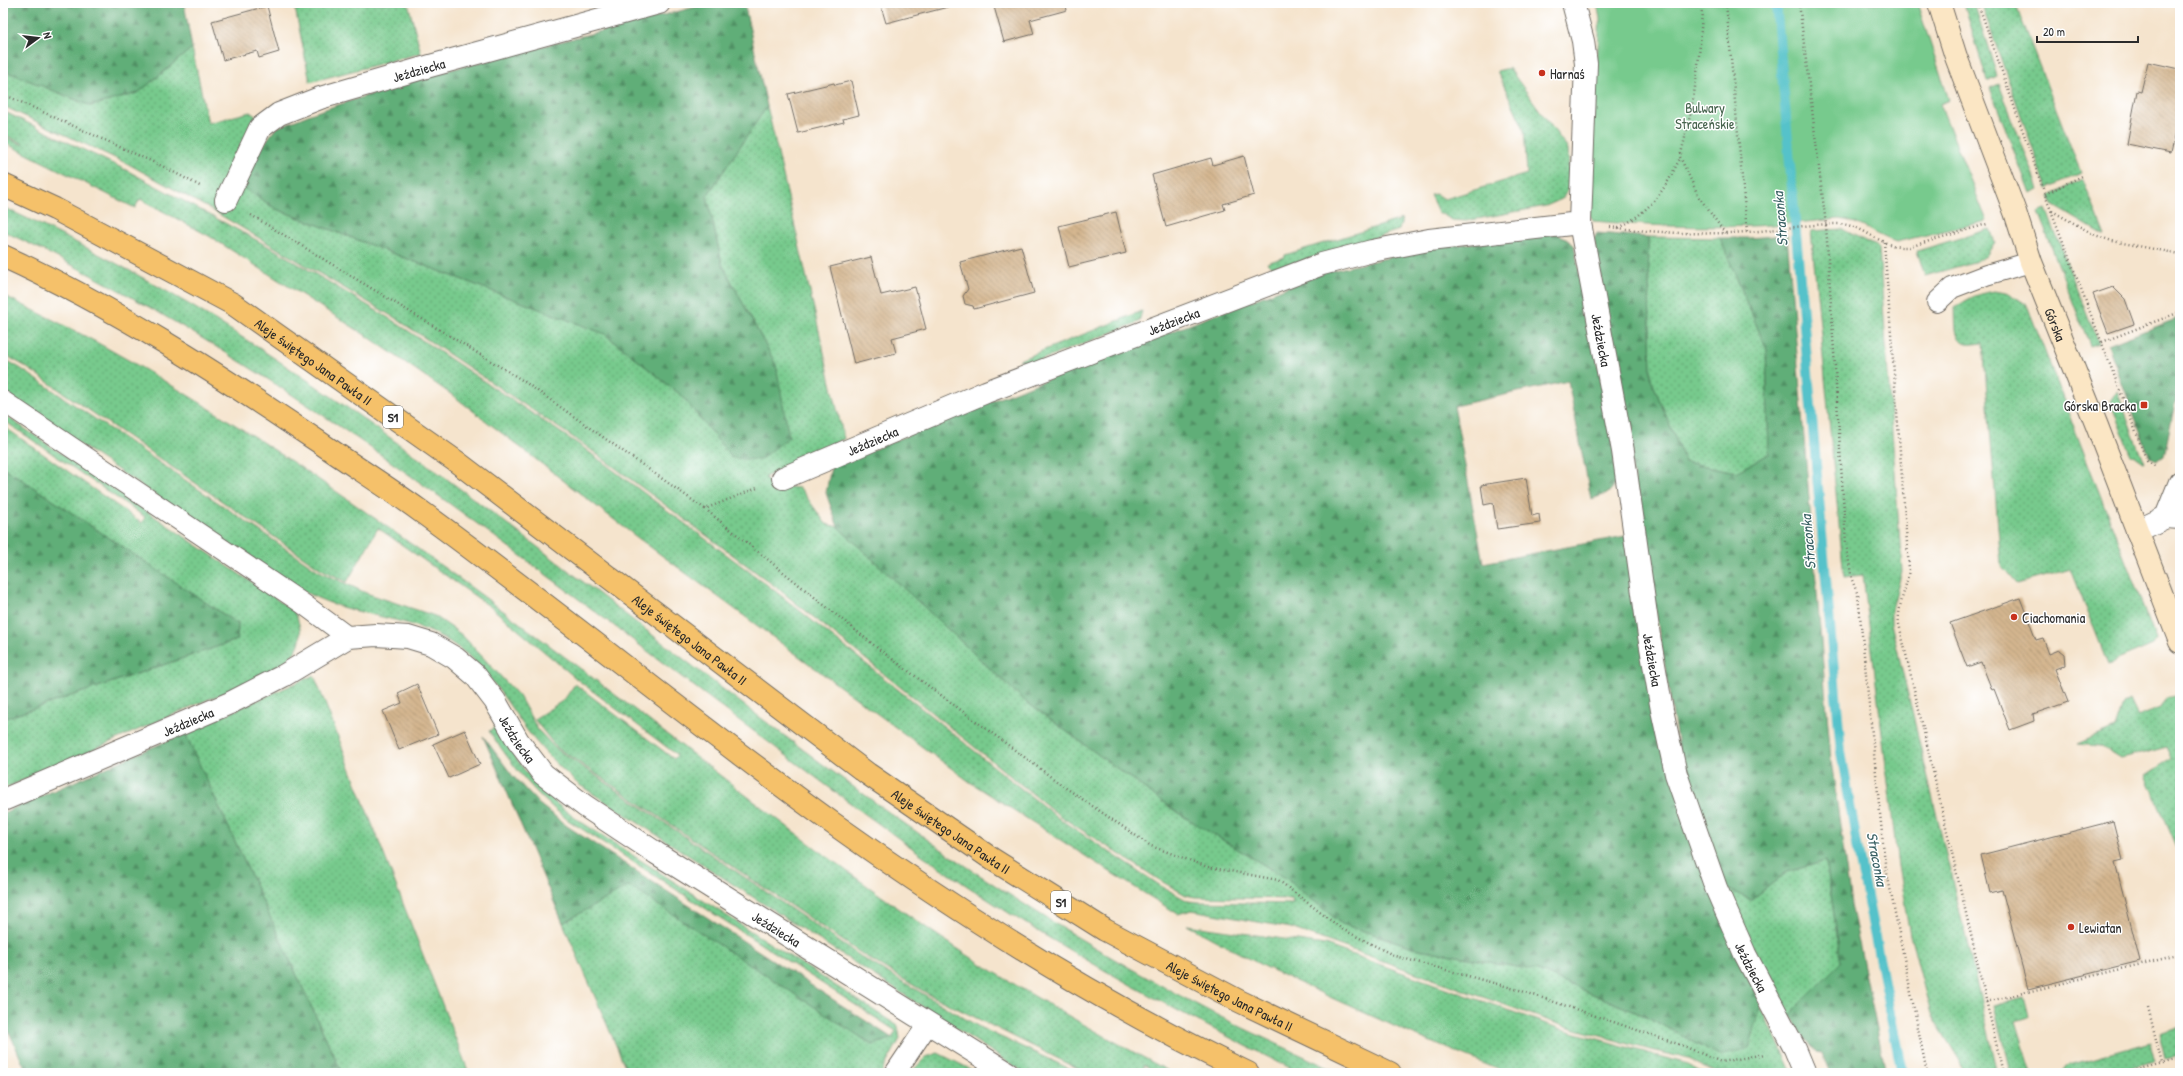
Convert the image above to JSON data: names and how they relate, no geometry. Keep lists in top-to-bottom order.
{
  "streets": {
    "highway": ["Aleje świętego Jana Pawła II", "S1"],
    "street": ["Jeździecka", "Górska"]
  },
  "water": ["Straconka"],
  "parks": ["Bulwary Straceńskie"],
  "places": {
    "other": ["Harnaś", "Ciachomania", "Lewiatan"],
    "transit": ["Górska Bracka"]
  },
  "scale_bar": "20 m",
  "north": "right"
}
